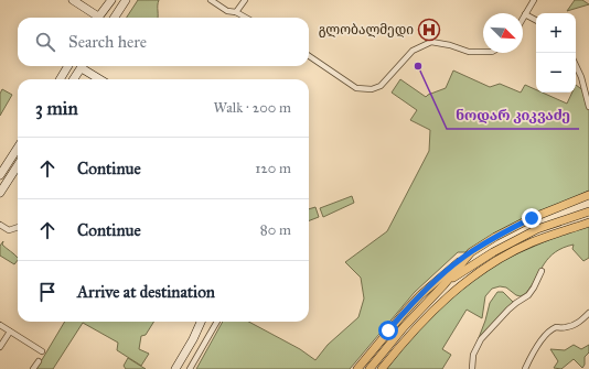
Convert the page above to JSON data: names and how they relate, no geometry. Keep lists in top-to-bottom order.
{
  "places": {
    "hospital": ["გლობალმედი"],
    "other": ["ნოდარ კიკვაძე"]
  },
  "north": "bottom right",
  "page": {
    "map_buttons": ["+", "−"],
    "search": "Search here",
    "heading": ["3 min", "Walk · 200 m"],
    "list": [
      ["Continue", "120 m"],
      ["Continue", "80 m"],
      "Arrive at destination"
    ]
  }
}
